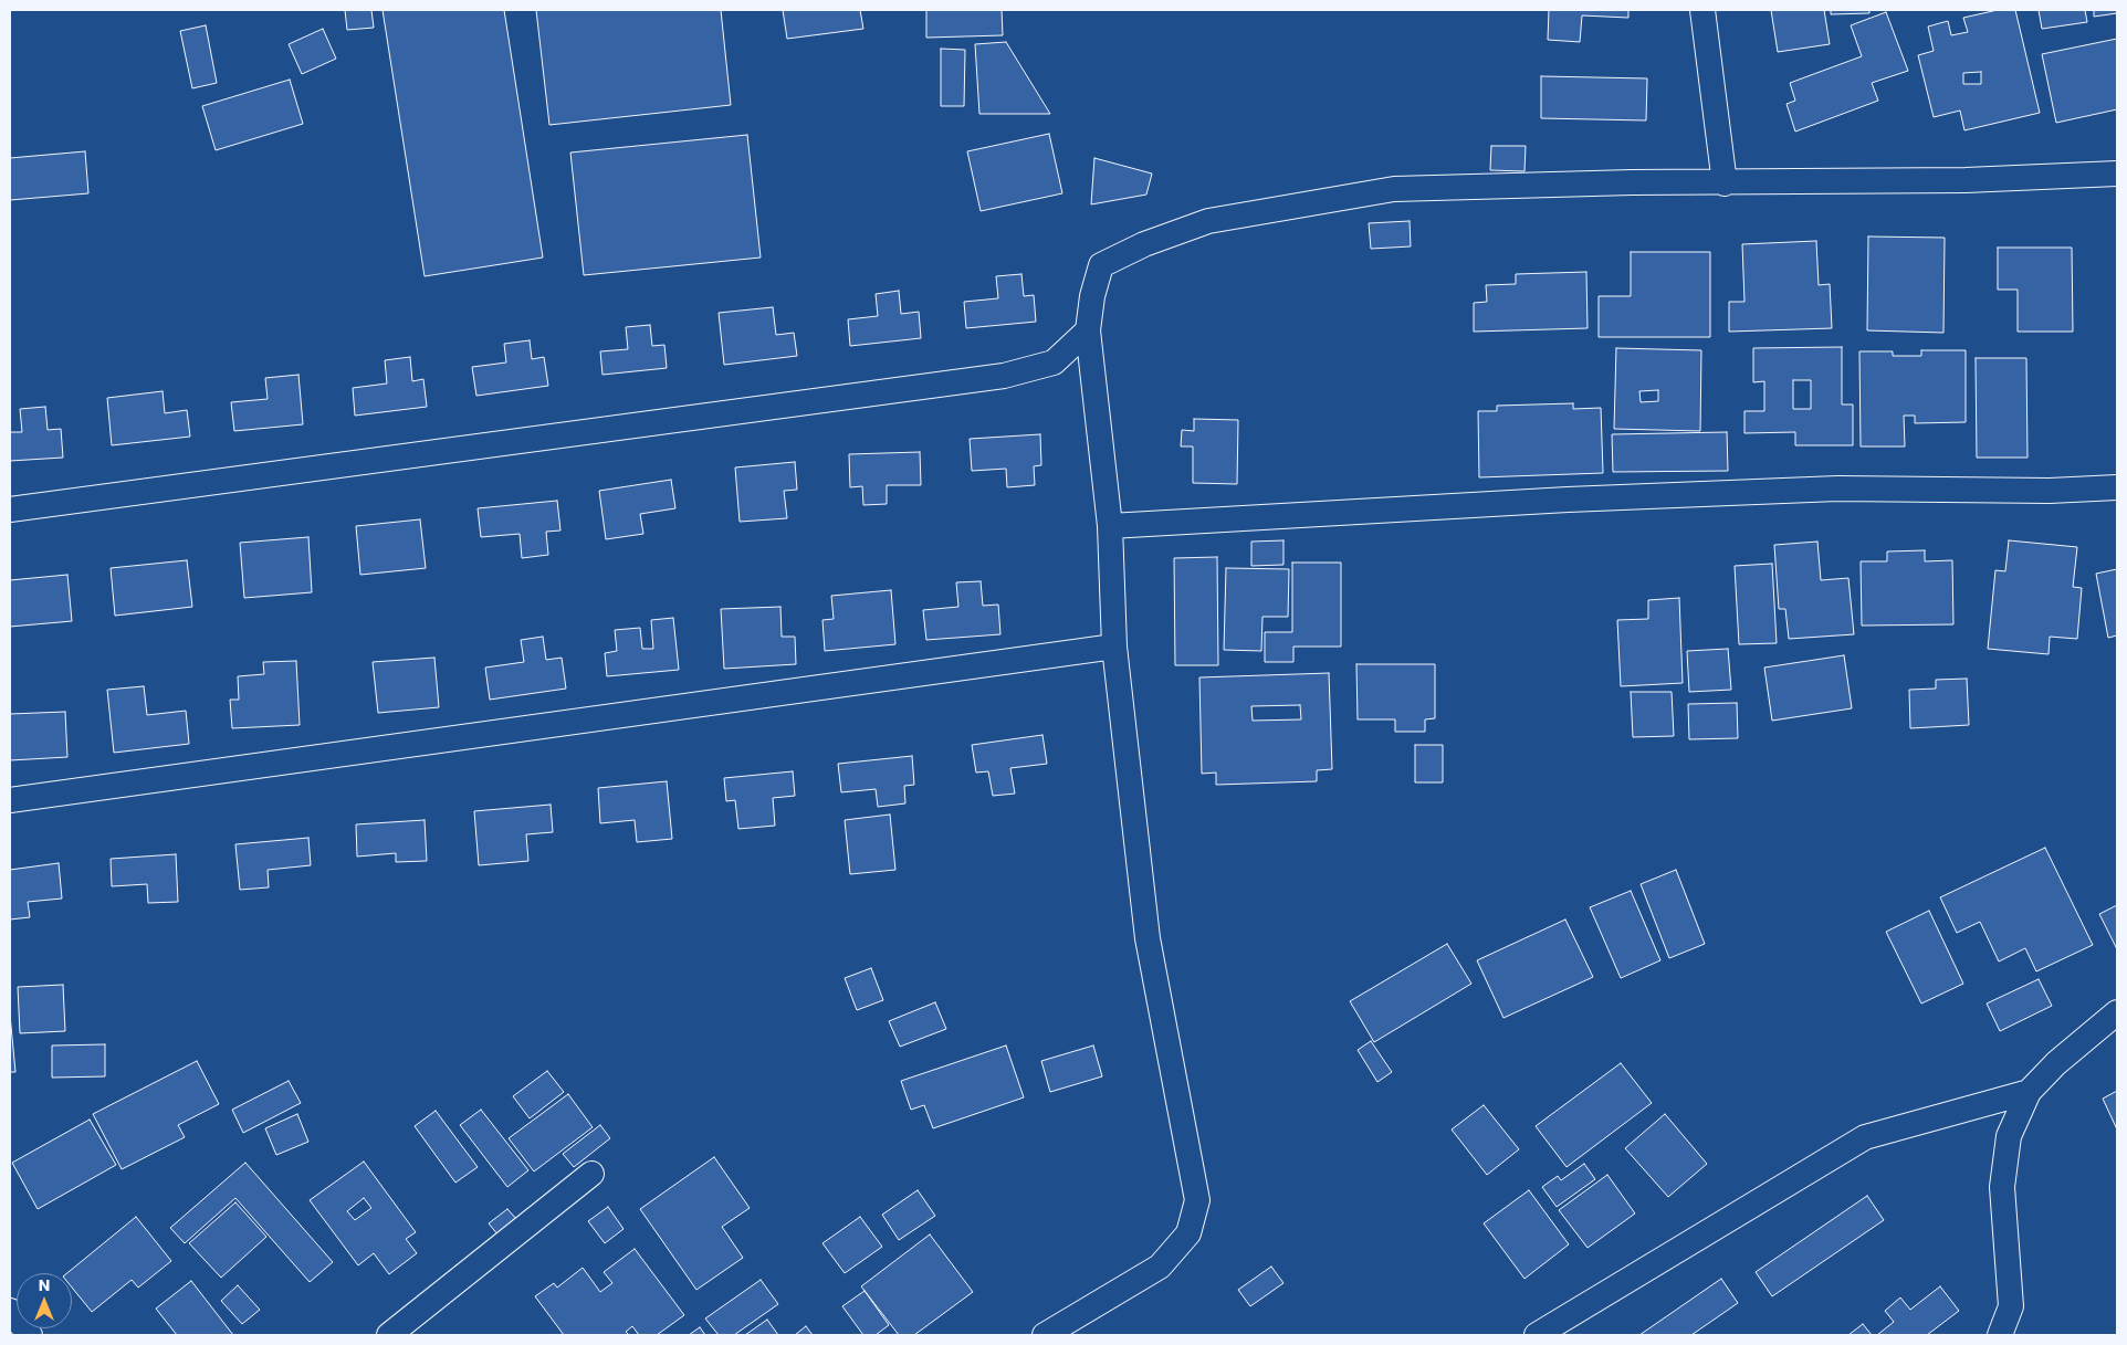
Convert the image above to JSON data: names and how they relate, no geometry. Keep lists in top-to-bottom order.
{
  "north": "top"
}
